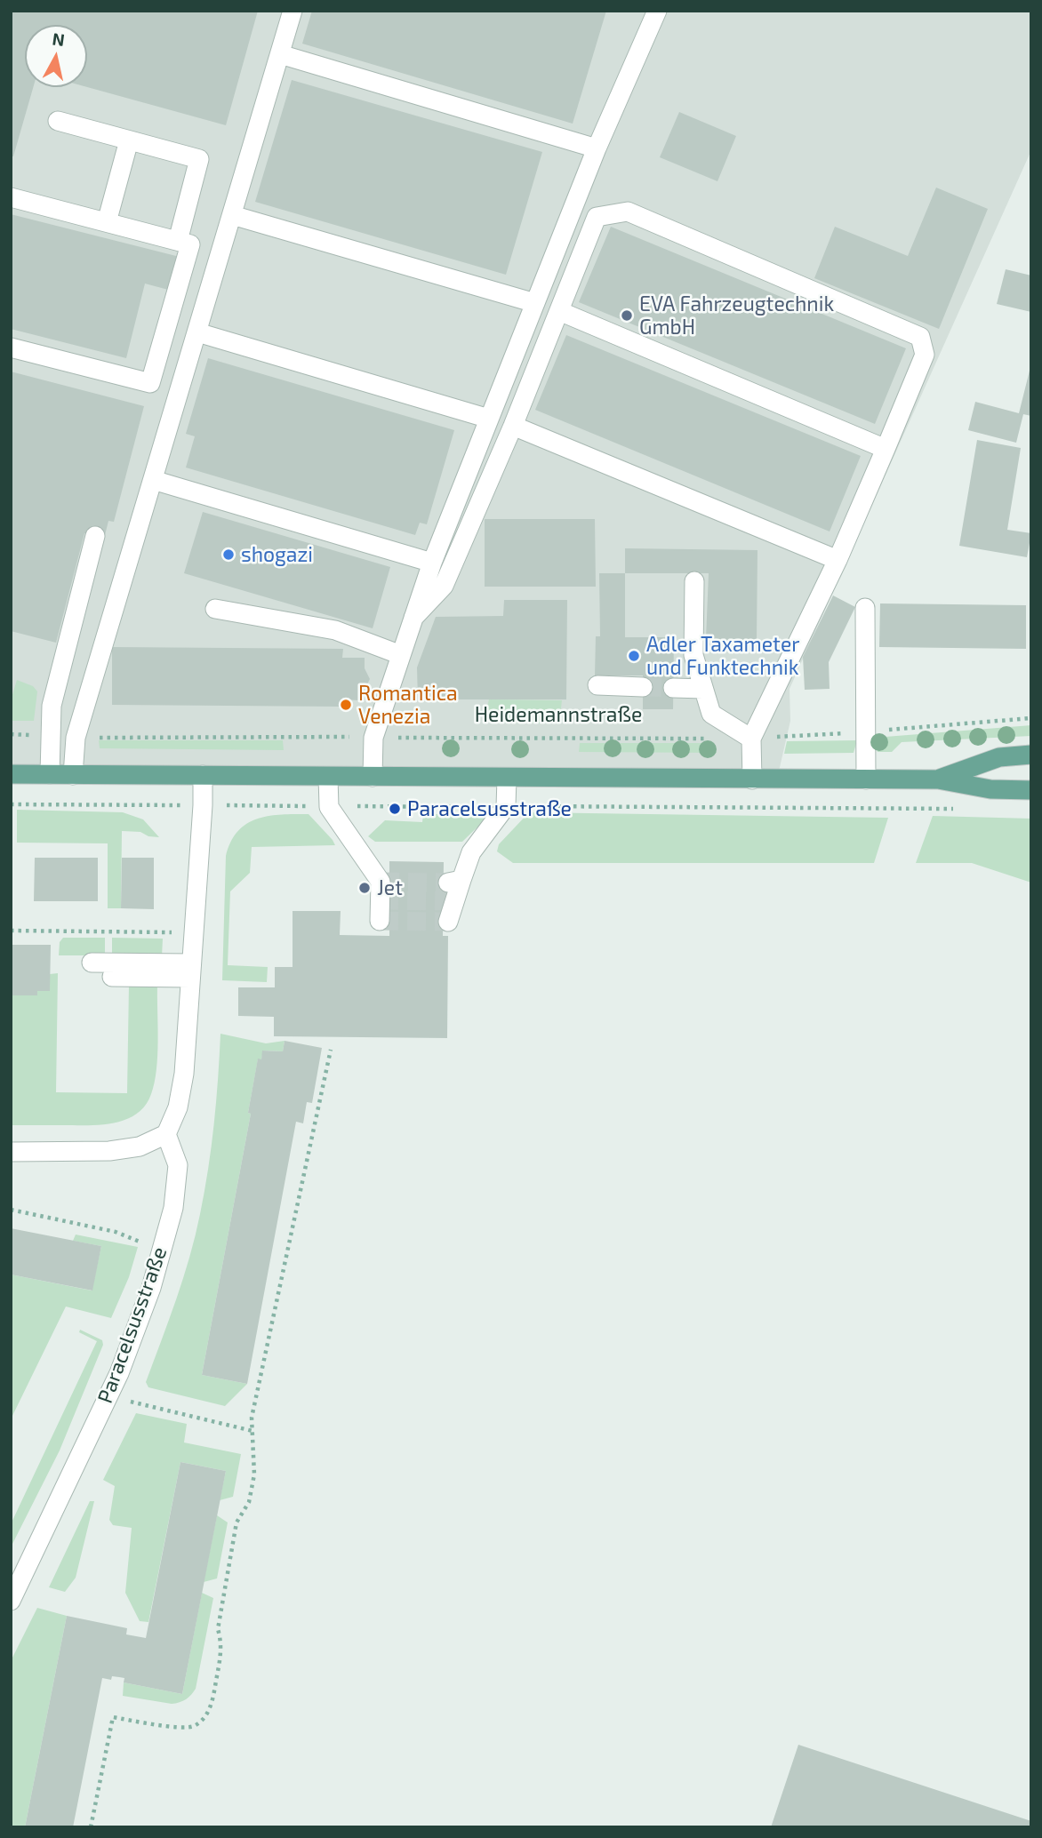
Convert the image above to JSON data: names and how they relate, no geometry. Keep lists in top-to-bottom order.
{
  "streets": {
    "street": ["Paracelsusstraße"],
    "path": ["Heidemannstraße"]
  },
  "places": [
    "EVA Fahrzeugtechnik GmbH",
    "shogazi",
    "Adler Taxameter und Funktechnik",
    "Romantica Venezia",
    "Paracelsusstraße",
    "Jet"
  ],
  "north": "top"
}
